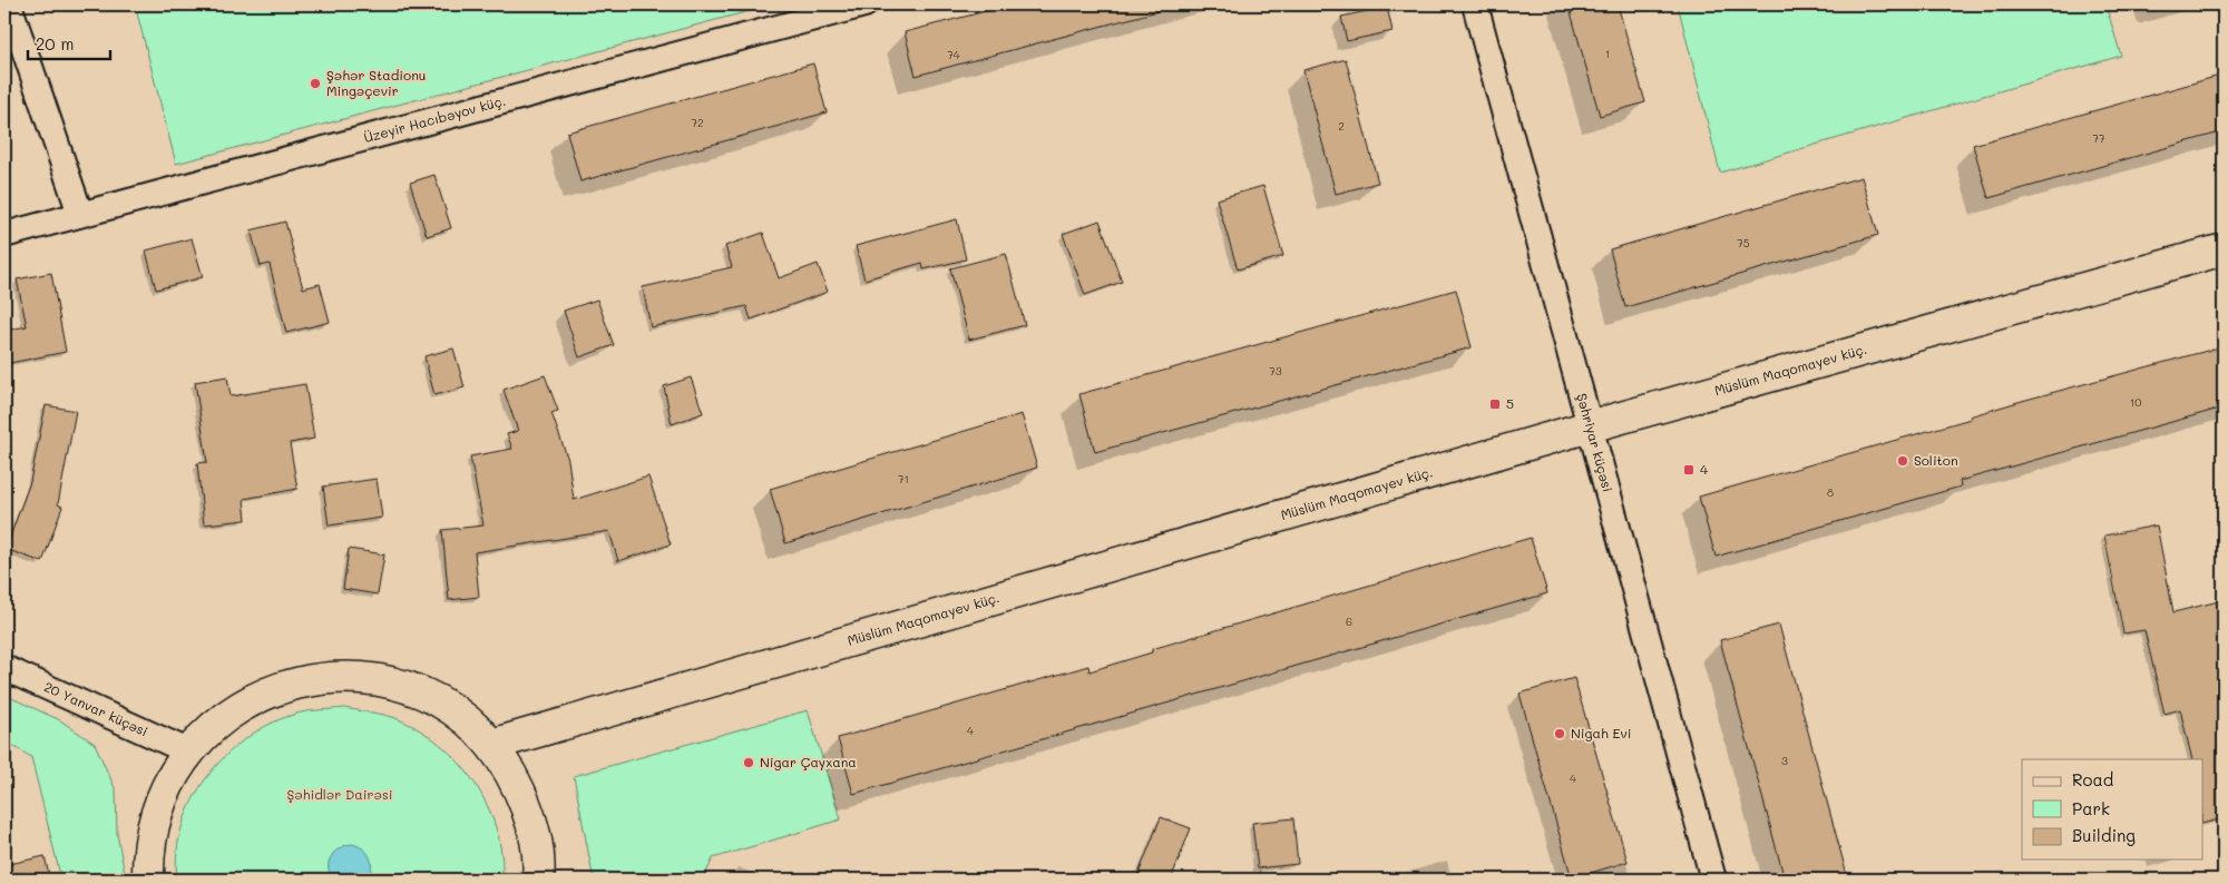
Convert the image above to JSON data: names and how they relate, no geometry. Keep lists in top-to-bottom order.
{
  "streets": {
    "main road": ["Müslüm Maqomayev küç."],
    "street": ["Üzeyir Hacıbəyov küç.", "Şəhriyar küçəsi", "20 Yanvar küçəsi"]
  },
  "crossings": [
    ["Müslüm Maqomayev küç.", "Şəhriyar küçəsi"]
  ],
  "parks": ["Şəhidlər Dairəsi"],
  "places": {
    "other": [
      "Şəhər Stadionu Mingəçevir",
      "Soliton",
      "Nigah Evi",
      "Nigar Çayxana"
    ],
    "transit": ["5", "4"]
  },
  "house_numbers": [
    "1",
    "74",
    "72",
    "2",
    "77",
    "75",
    "73",
    "10",
    "71",
    "8",
    "6",
    "4",
    "3",
    "4"
  ],
  "legend": ["Road", "Park", "Building"],
  "scale_bar": "20 m"
}
